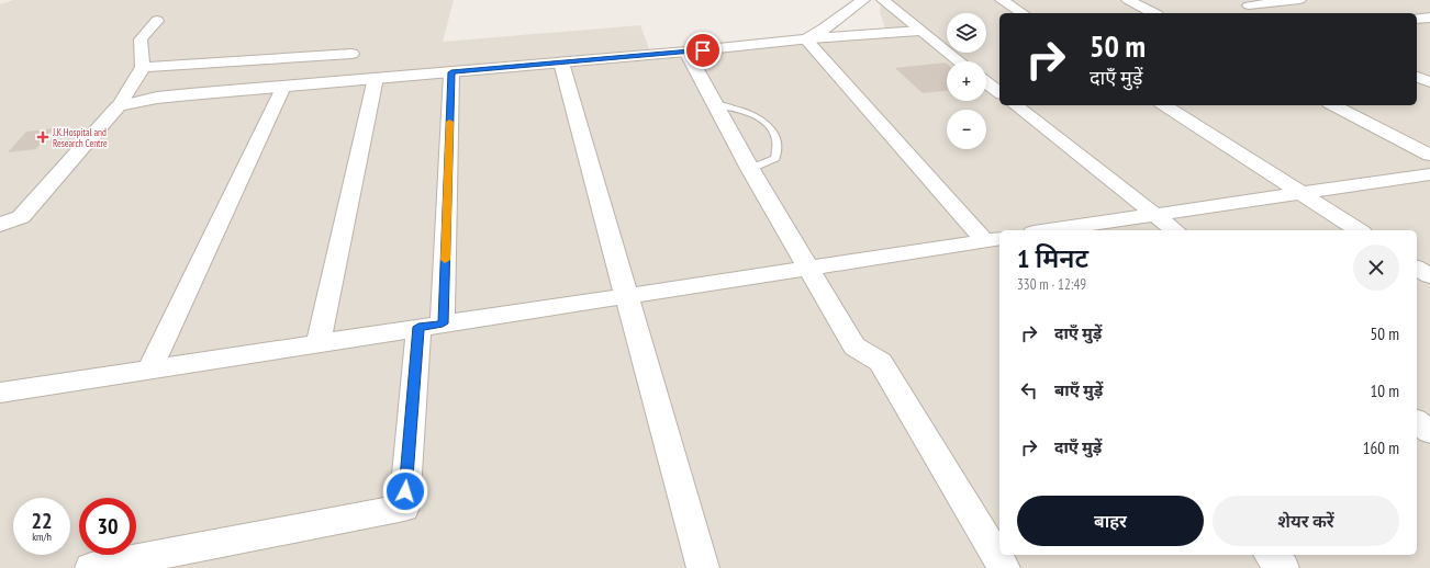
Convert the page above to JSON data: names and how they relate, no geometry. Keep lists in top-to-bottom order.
{
  "places": {
    "health": ["J.K.Hospital and Research Centre"]
  },
  "page": {
    "map_buttons": ["+", "−"],
    "turn": ["50 m", "दाएँ मुड़ें"],
    "heading": ["1 मिनट", "330 m · 12:49"],
    "list": [
      {
        "name": "दाएँ मुड़ें",
        "value": "50 m"
      },
      {
        "name": "बाएँ मुड़ें",
        "value": "10 m"
      },
      {
        "name": "दाएँ मुड़ें",
        "value": "160 m"
      }
    ],
    "buttons": ["बाहर", "शेयर करें"],
    "speed": "22 km/h",
    "limit": "30"
  }
}
